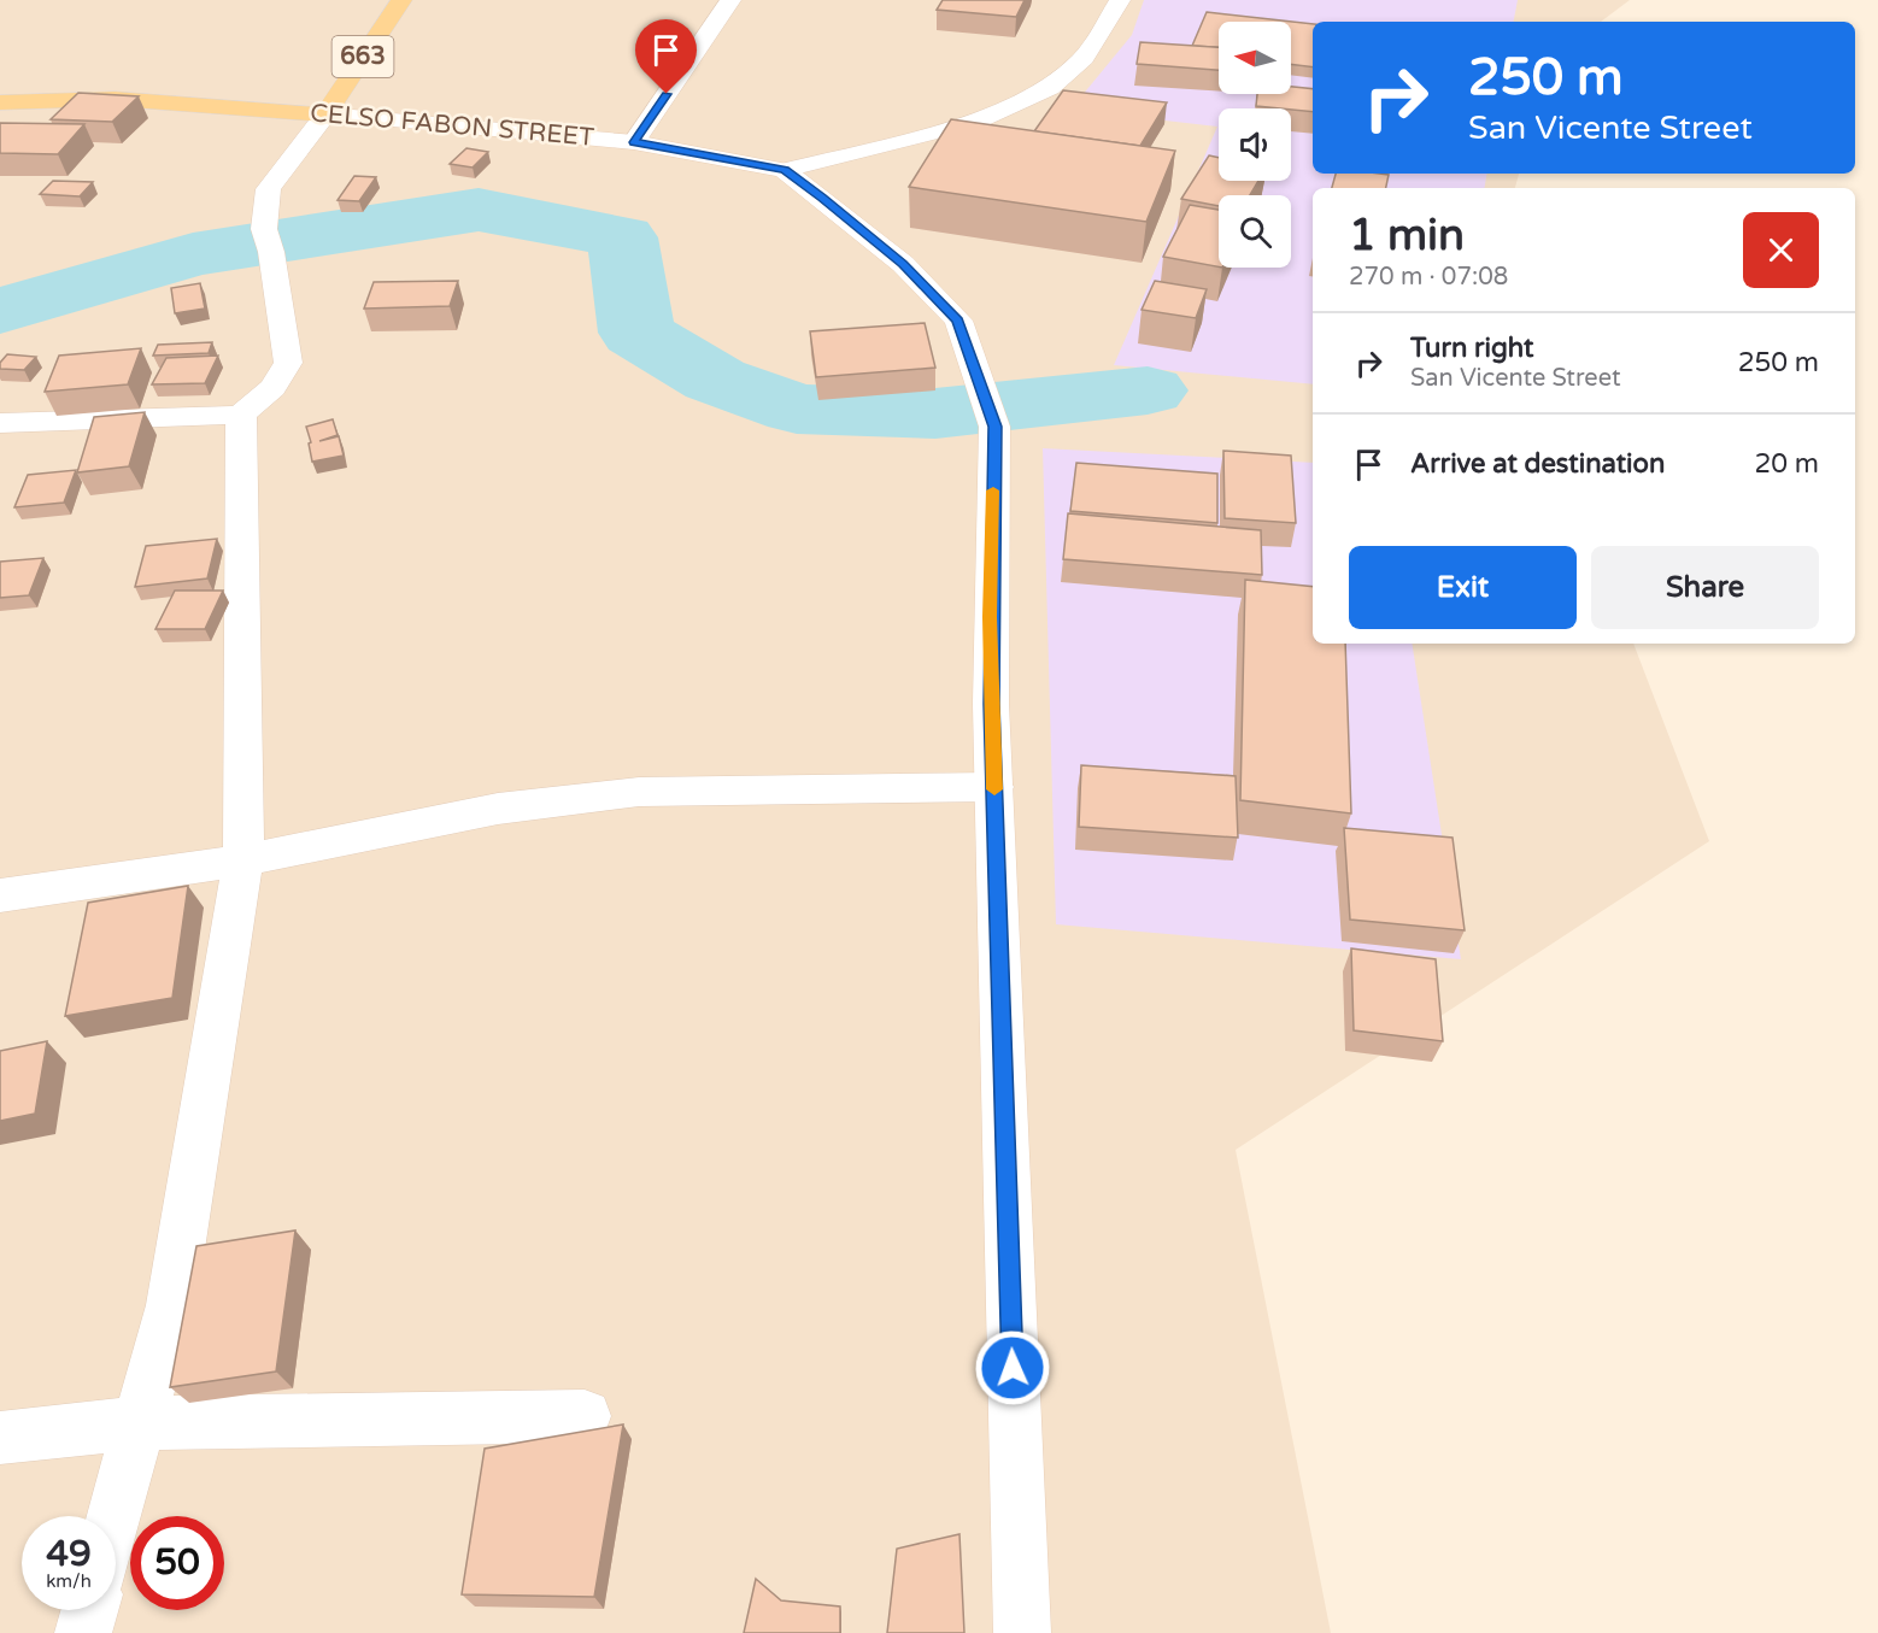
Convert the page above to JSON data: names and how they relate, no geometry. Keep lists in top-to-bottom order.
{
  "streets": {
    "main road": ["663", "CELSO FABON STREET"]
  },
  "crossings": [
    ["663", "CELSO FABON STREET"]
  ],
  "north": "left",
  "page": {
    "turn": ["250 m", "San Vicente Street"],
    "heading": ["1 min", "270 m · 07:08"],
    "list": [
      {
        "name": "Turn right",
        "note": "San Vicente Street",
        "value": "250 m"
      },
      {
        "name": "Arrive at destination",
        "value": "20 m"
      }
    ],
    "buttons": ["Exit", "Share"],
    "speed": "49 km/h",
    "limit": "50"
  }
}
